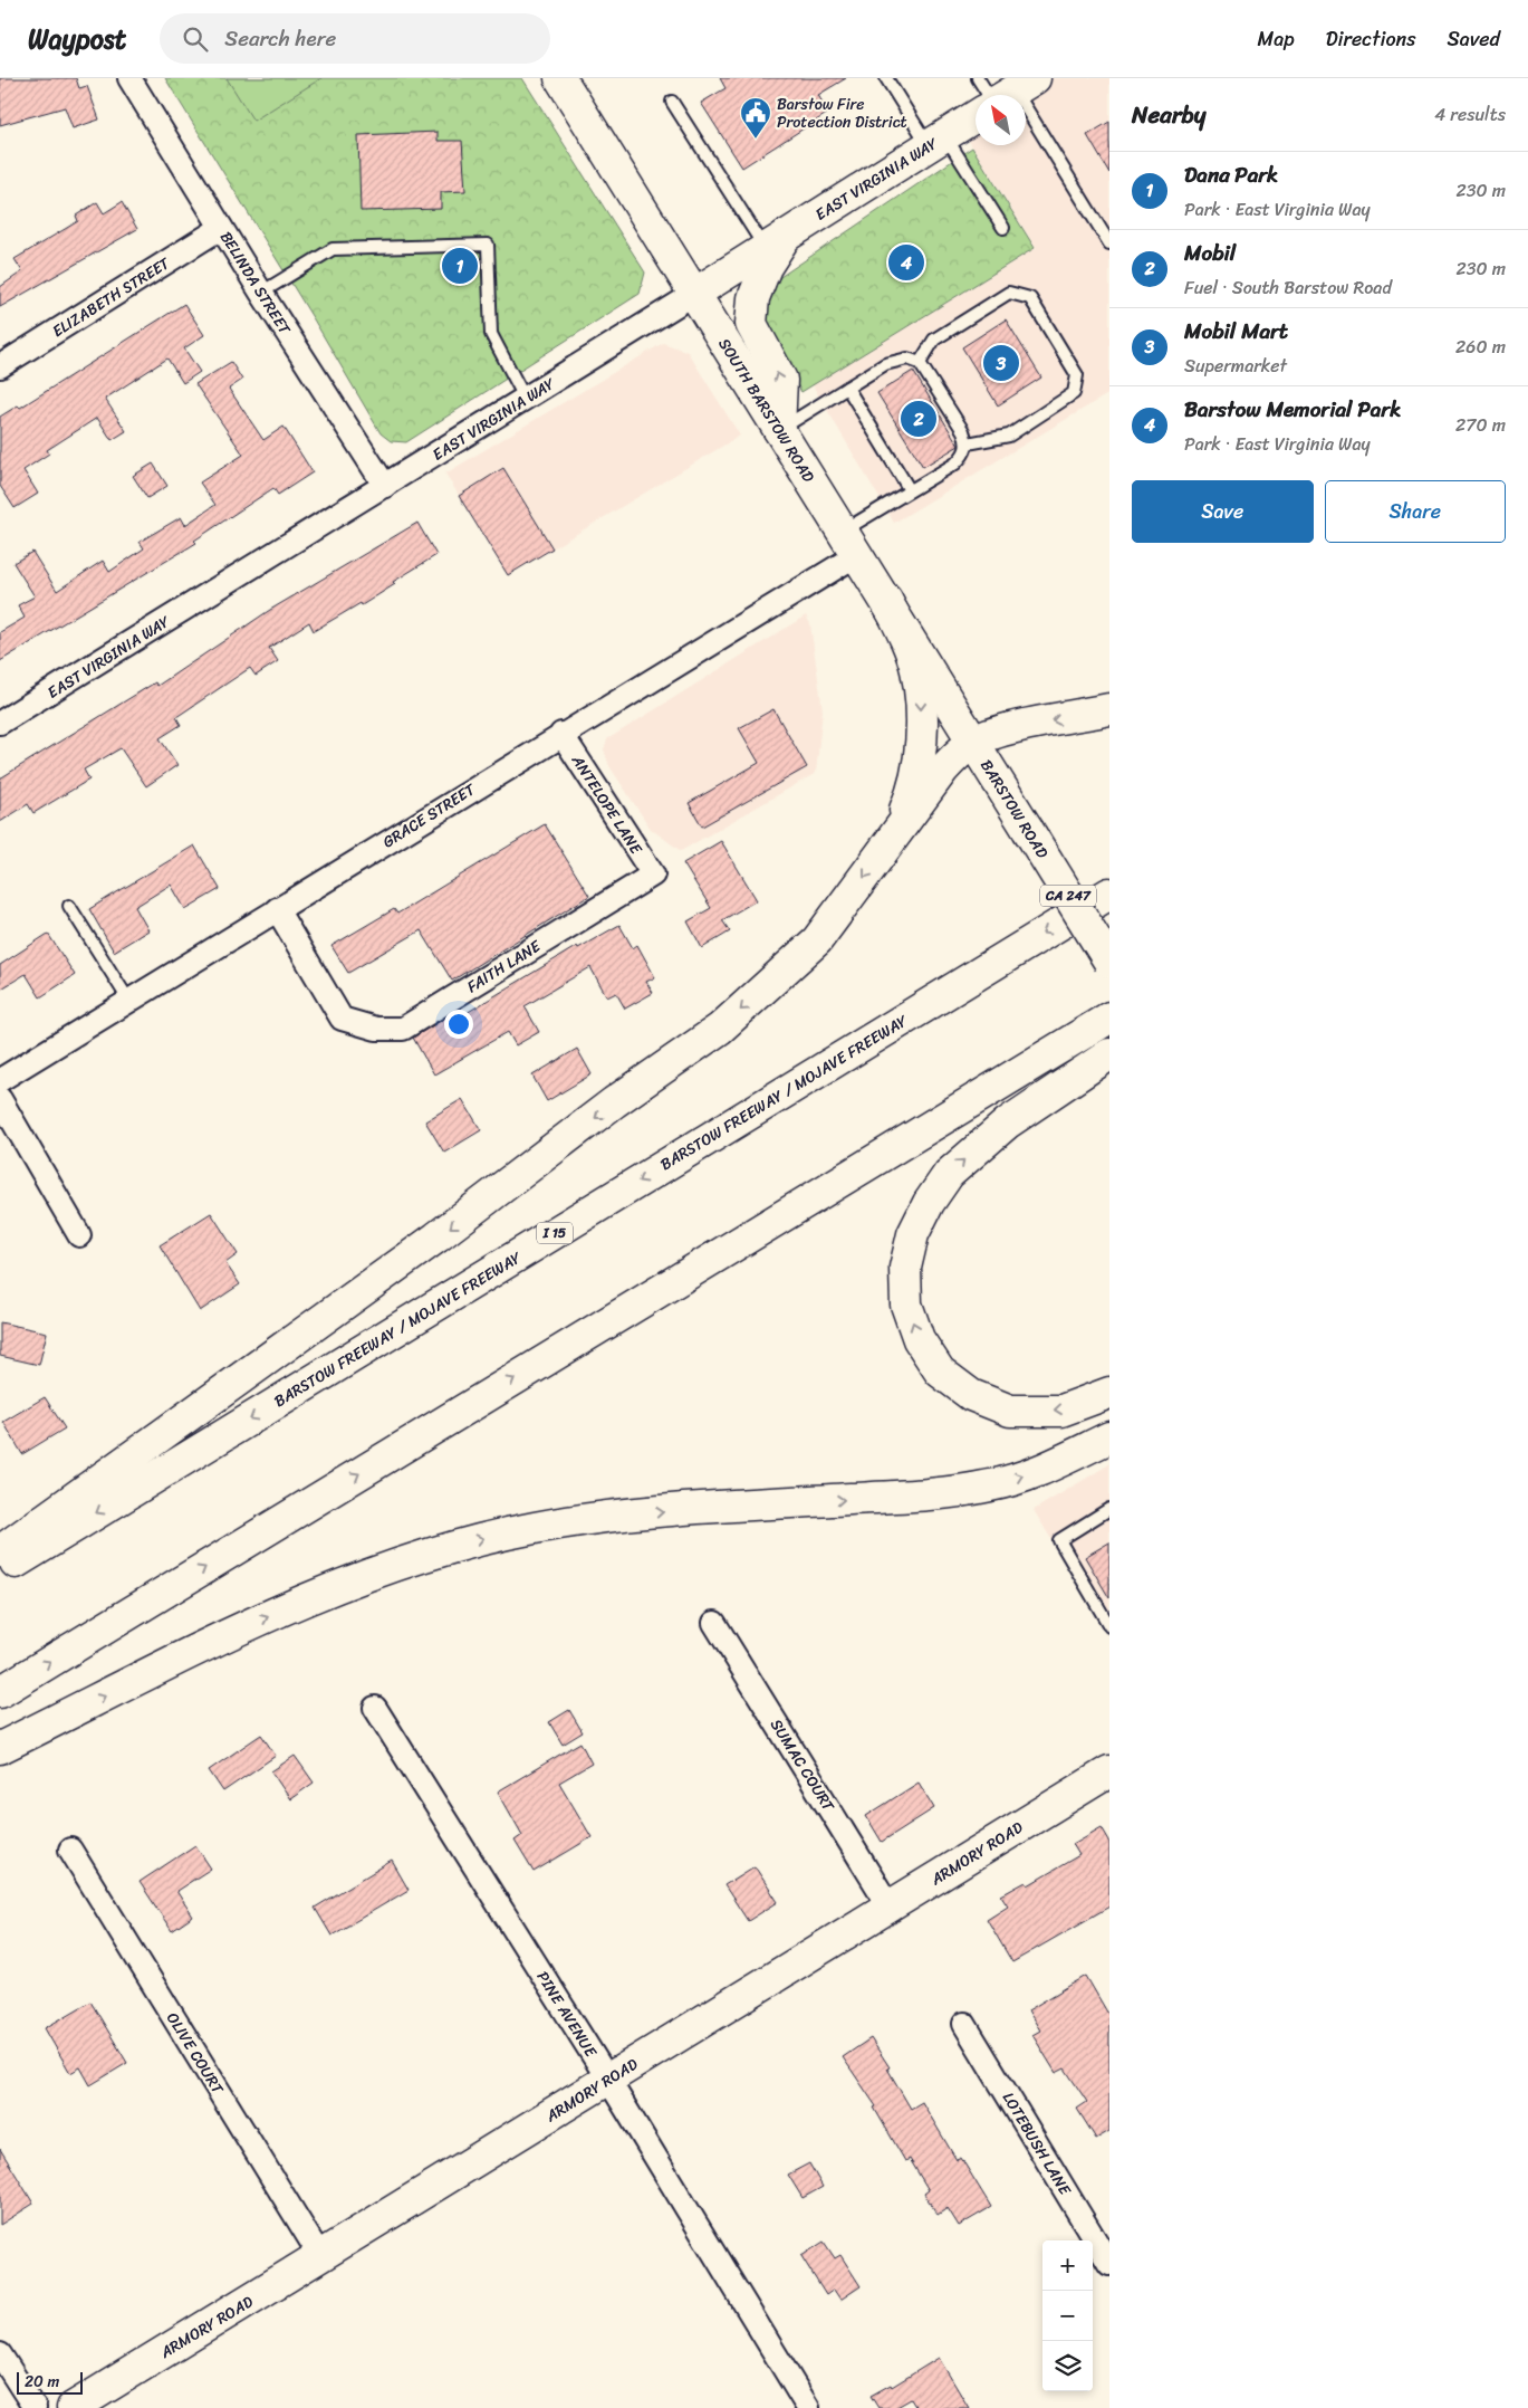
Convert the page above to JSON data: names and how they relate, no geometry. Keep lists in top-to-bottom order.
{
  "streets": {
    "main road": [
      "EAST VIRGINIA WAY",
      "SOUTH BARSTOW ROAD",
      "BARSTOW ROAD",
      "CA 247",
      "BARSTOW FREEWAY / MOJAVE FREEWAY",
      "I 15",
      "ARMORY ROAD"
    ],
    "street": [
      "BELINDA STREET",
      "ELIZABETH STREET",
      "ANTELOPE LANE",
      "GRACE STREET",
      "FAITH LANE",
      "SUMAC COURT",
      "PINE AVENUE",
      "OLIVE COURT",
      "LOTEBUSH LANE"
    ]
  },
  "crossings": [
    ["EAST VIRGINIA WAY", "BELINDA STREET"],
    ["EAST VIRGINIA WAY", "SOUTH BARSTOW ROAD"],
    ["BELINDA STREET", "ELIZABETH STREET"],
    ["SOUTH BARSTOW ROAD", "BARSTOW ROAD"],
    ["SOUTH BARSTOW ROAD", "GRACE STREET"],
    ["ANTELOPE LANE", "GRACE STREET"],
    ["ANTELOPE LANE", "FAITH LANE"],
    ["GRACE STREET", "FAITH LANE"],
    ["SUMAC COURT", "ARMORY ROAD"],
    ["ARMORY ROAD", "PINE AVENUE"],
    ["ARMORY ROAD", "OLIVE COURT"]
  ],
  "places": {
    "public building": ["Barstow Fire Protection District"]
  },
  "scale_bar": "20 m",
  "north": "top left",
  "page": {
    "header": "Waypost",
    "search": "Search here",
    "nav": ["Map", "Directions", "Saved"],
    "heading": ["Nearby", "4 results"],
    "list": [
      {
        "mark": "1",
        "name": "Dana Park",
        "note": "Park · East Virginia Way",
        "value": "230 m"
      },
      {
        "mark": "2",
        "name": "Mobil",
        "note": "Fuel · South Barstow Road",
        "value": "230 m"
      },
      {
        "mark": "3",
        "name": "Mobil Mart",
        "note": "Supermarket",
        "value": "260 m"
      },
      {
        "mark": "4",
        "name": "Barstow Memorial Park",
        "note": "Park · East Virginia Way",
        "value": "270 m"
      }
    ],
    "pins": [
      "4",
      "1",
      "3",
      "2"
    ],
    "buttons": ["Save", "Share"],
    "map_buttons": ["+", "−"],
    "scale": "20 m"
  }
}
